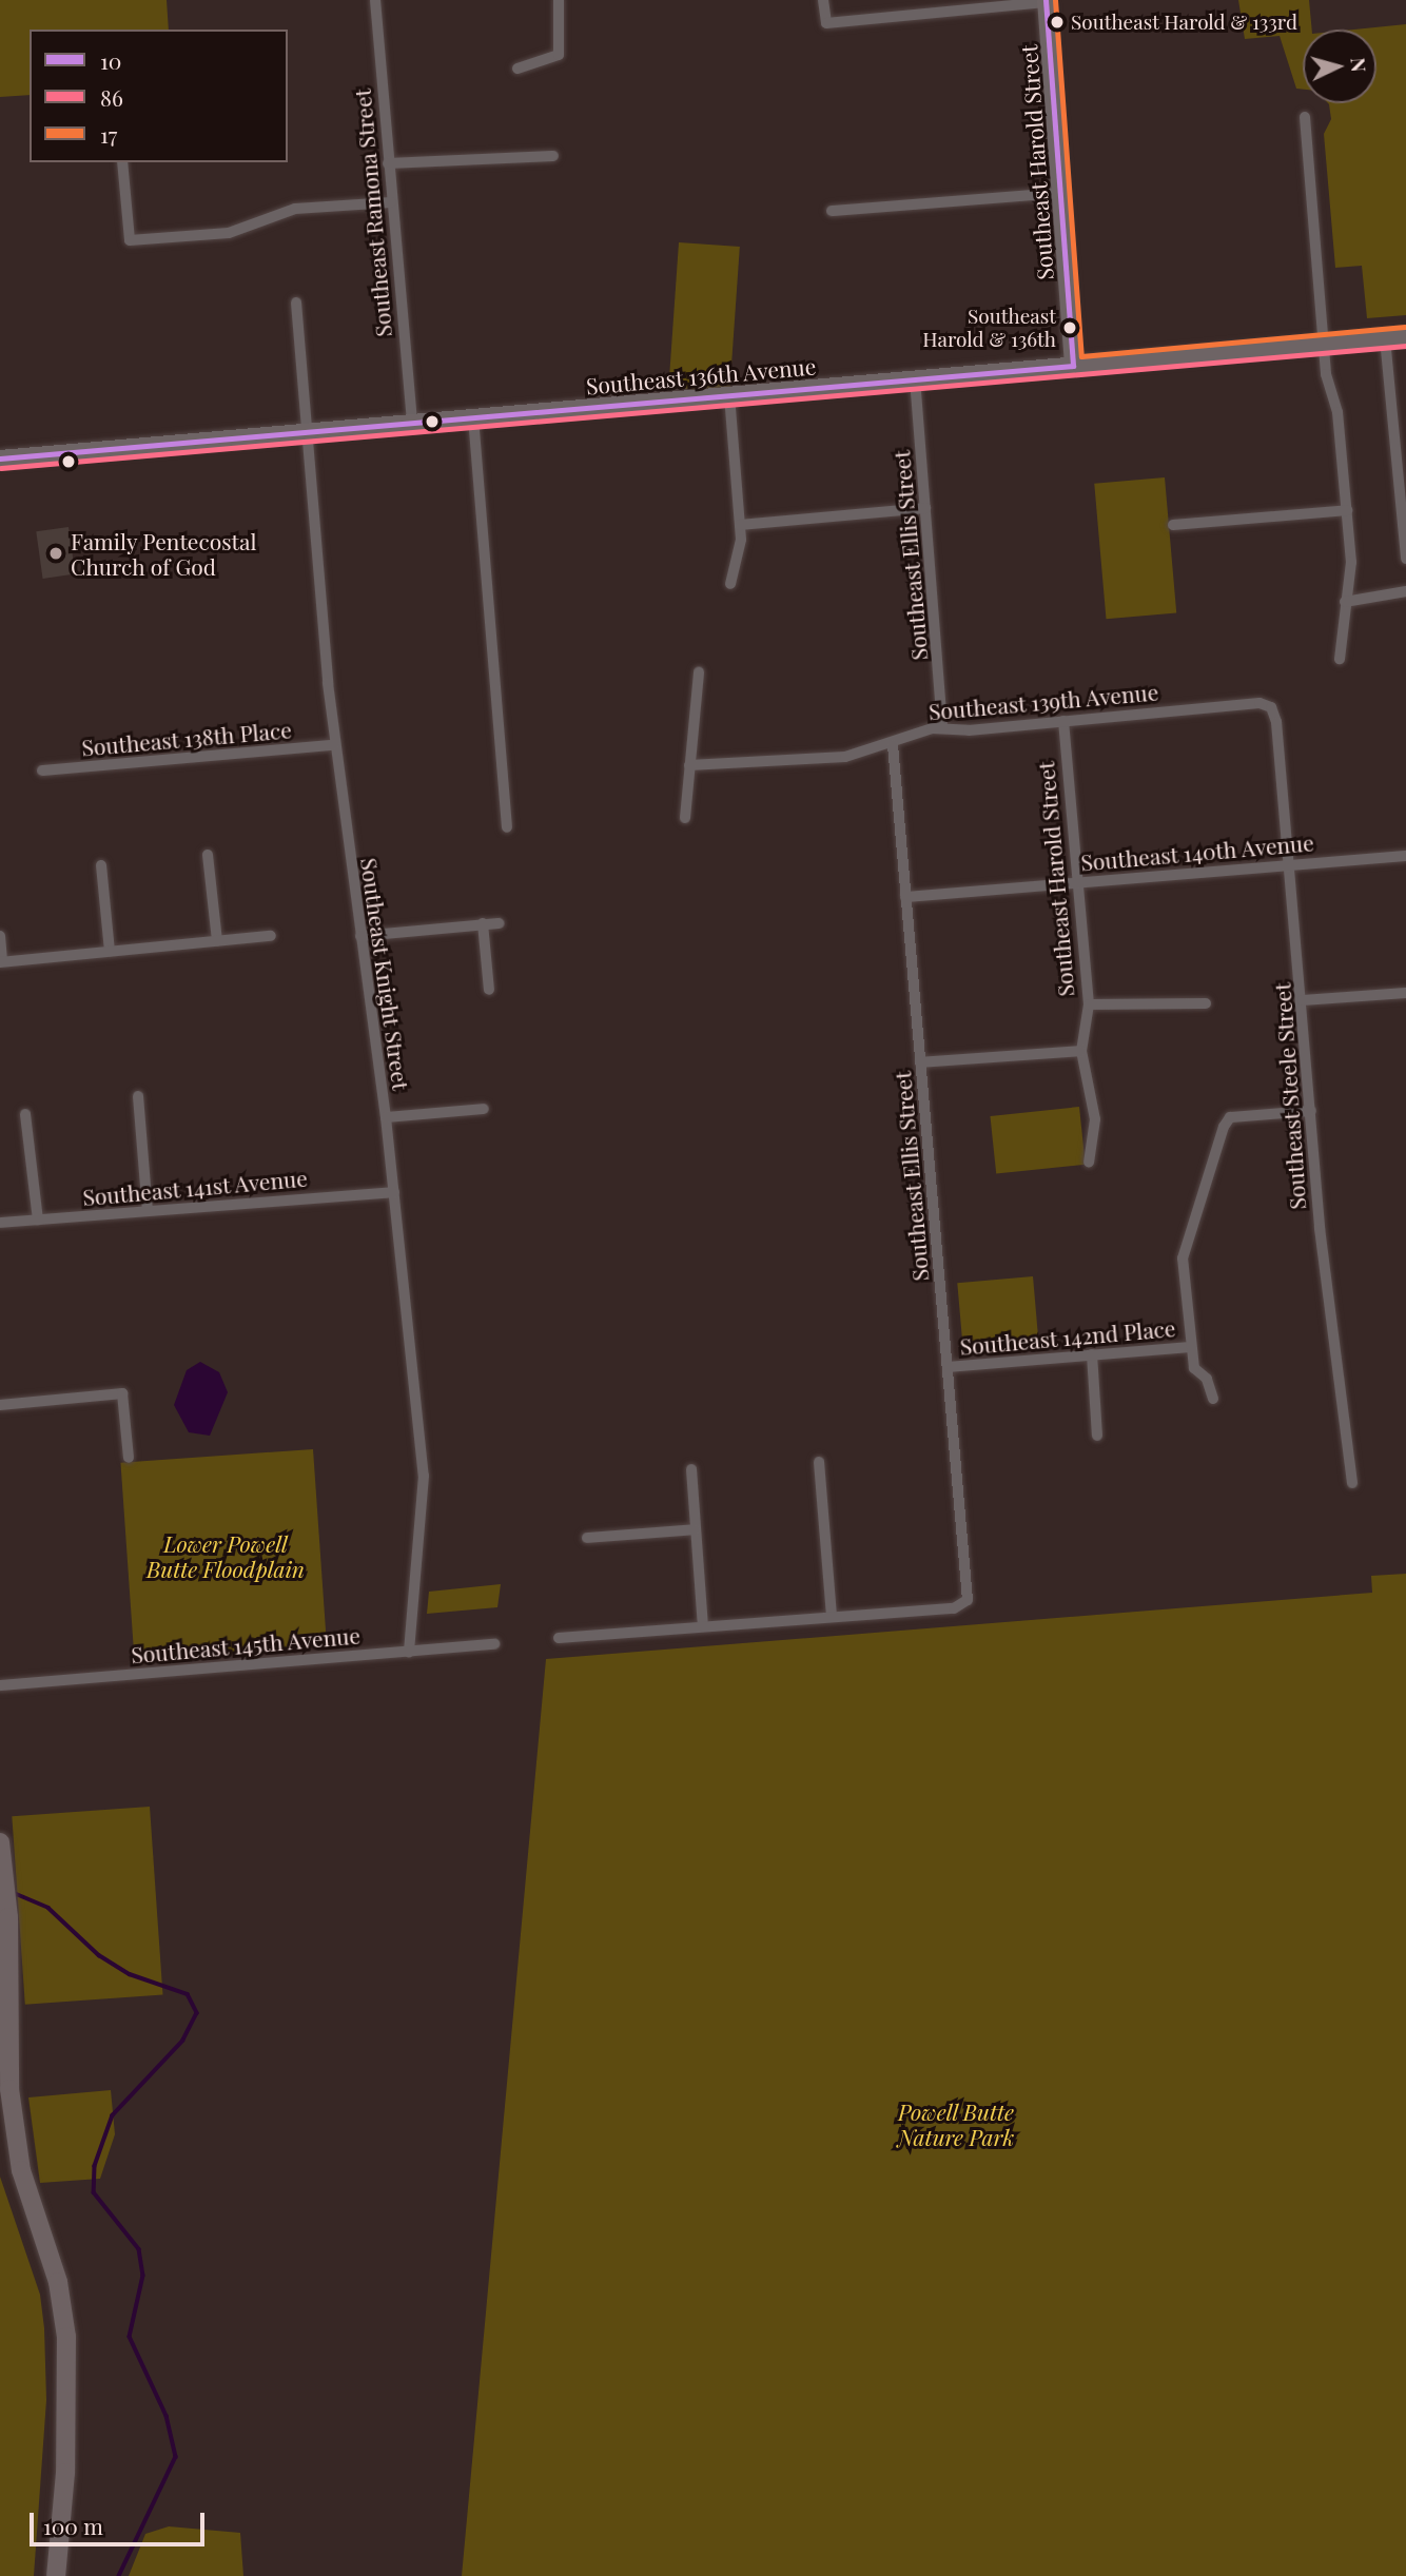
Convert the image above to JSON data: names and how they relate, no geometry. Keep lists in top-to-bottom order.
{
  "streets": {
    "street": [
      "Southeast Harold Street",
      "Southeast Ramona Street",
      "Southeast 136th Avenue",
      "Southeast Ellis Street",
      "Southeast 139th Avenue",
      "Southeast 138th Place",
      "Southeast 140th Avenue",
      "Southeast Knight Street",
      "Southeast Steele Street",
      "Southeast 141st Avenue",
      "Southeast 142nd Place",
      "Southeast 145th Avenue"
    ]
  },
  "crossings": [
    ["Southeast Harold Street", "Southeast 136th Avenue"],
    ["Southeast Harold Street", "Southeast 139th Avenue"],
    ["Southeast Harold Street", "Southeast 140th Avenue"],
    ["Southeast Ramona Street", "Southeast 136th Avenue"],
    ["Southeast 136th Avenue", "Southeast Ellis Street"],
    ["Southeast 136th Avenue", "Southeast Knight Street"],
    ["Southeast Ellis Street", "Southeast 139th Avenue"],
    ["Southeast Ellis Street", "Southeast 140th Avenue"],
    ["Southeast Ellis Street", "Southeast 142nd Place"],
    ["Southeast 139th Avenue", "Southeast Steele Street"],
    ["Southeast 138th Place", "Southeast Knight Street"],
    ["Southeast 140th Avenue", "Southeast Steele Street"],
    ["Southeast Knight Street", "Southeast 141st Avenue"],
    ["Southeast Knight Street", "Southeast 145th Avenue"]
  ],
  "parks": ["Lower Powell Butte Floodplain", "Powell Butte Nature Park"],
  "places": ["Southeast Harold & 133rd", "Southeast Harold & 136th", "Family Pentecostal Church of God"],
  "lines": ["transit line 10", "transit line 17", "transit line 86"],
  "legend": ["10", "86", "17"],
  "scale_bar": "100 m",
  "north": "right"
}
